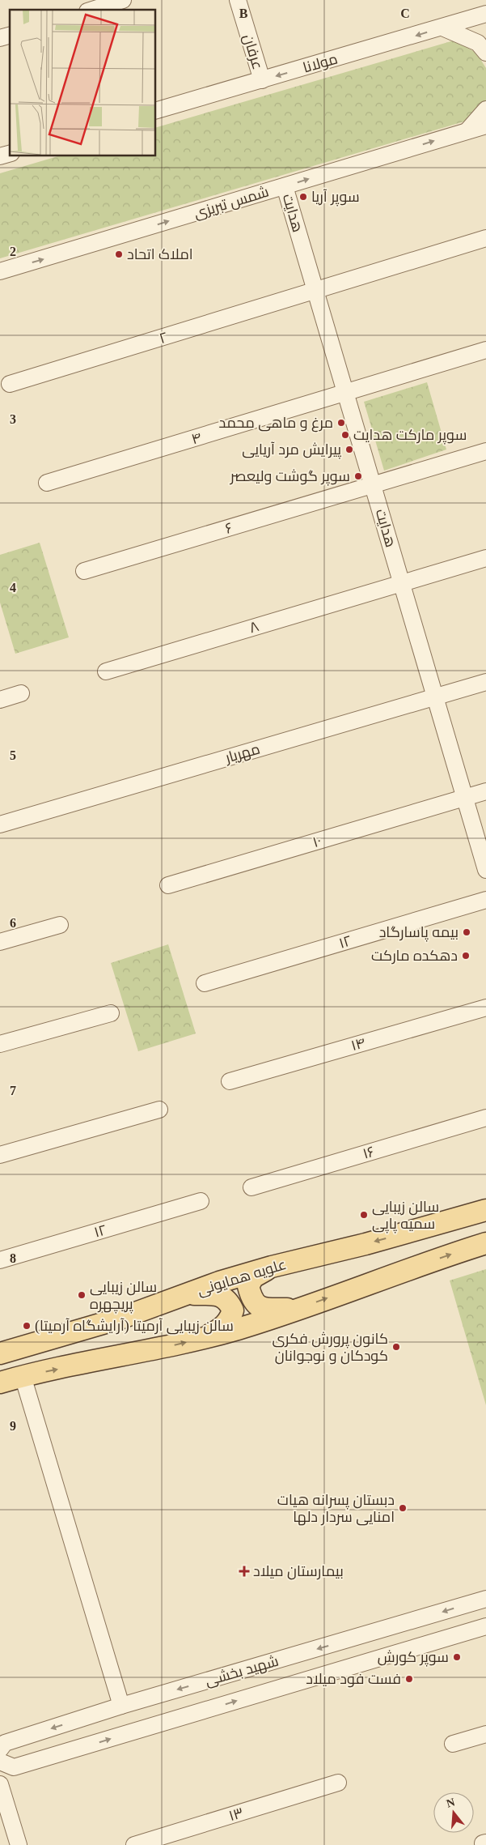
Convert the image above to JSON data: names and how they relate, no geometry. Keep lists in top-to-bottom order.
{
  "streets": {
    "main road": ["علویه همایونی"],
    "street": [
      "عرفان",
      "مولانا",
      "شمس تبریزی",
      "هدایت",
      "۲",
      "۴",
      "۶",
      "۸",
      "مهریار",
      "۱۰",
      "۱۲",
      "۱۴",
      "۱۶",
      "شهید بخشی",
      "۱۳"
    ]
  },
  "crossings": [
    ["عرفان", "مولانا"],
    ["شمس تبریزی", "هدایت"],
    ["هدایت", "۲"],
    ["هدایت", "۴"],
    ["هدایت", "۶"],
    ["هدایت", "۸"],
    ["هدایت", "مهریار"],
    ["هدایت", "۱۰"]
  ],
  "one_way": ["مولانا", "شمس تبریزی"],
  "places": {
    "other": [
      "سوپر آریا",
      "املاک اتحاد",
      "مرغ و ماهی محمد",
      "سوپر مارکت هدایت",
      "پیرایش مرد آریایی",
      "سوپر گوشت ولیعصر",
      "بیمه پاسارگاد",
      "دهکده مارکت",
      "سالن زیبایی سمیه پاپی",
      "سالن زیبایی پریچهره",
      "سالن زیبایی آرمیتا (آرایشگاه آرمیتا)",
      "کانون پرورش فکری کودکان و نوجوانان",
      "دبستان پسرانه هیات امنایی سردار دلها",
      "سوپر کورش",
      "فست فود میلاد"
    ],
    "health": ["بیمارستان میلاد"]
  },
  "north": "top",
  "grid": {
    "columns": ["B", "C"],
    "rows": [
      "2",
      "3",
      "4",
      "5",
      "6",
      "7",
      "8",
      "9"
    ]
  }
}
